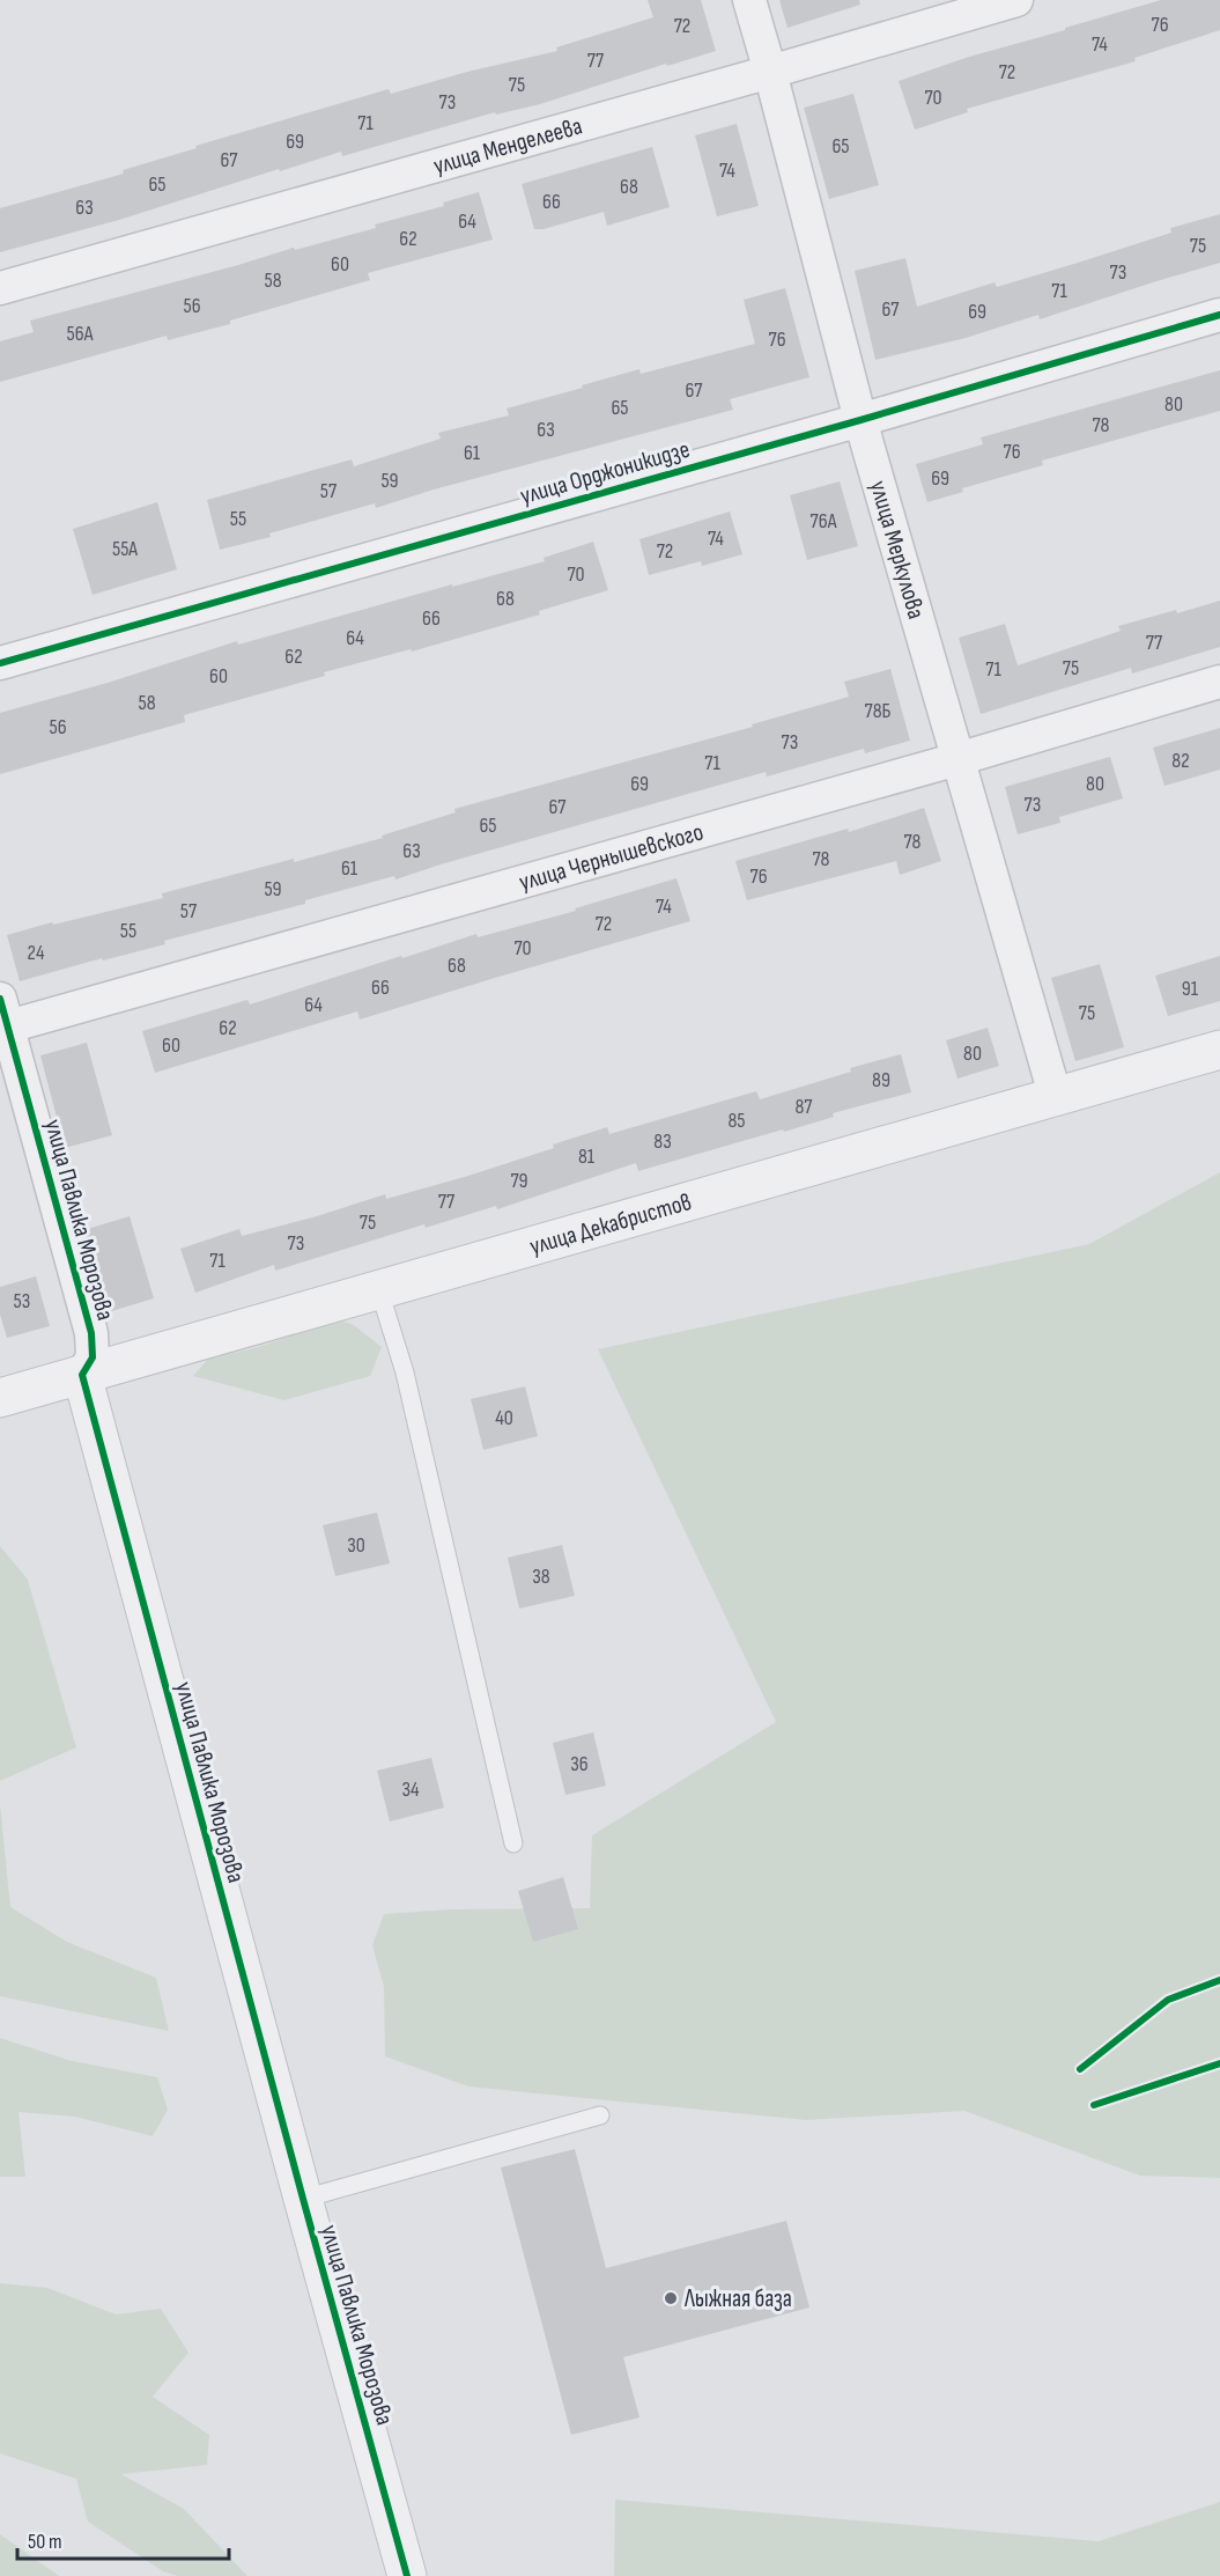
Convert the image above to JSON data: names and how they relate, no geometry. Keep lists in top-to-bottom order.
{
  "streets": {
    "street": [
      "улица Менделеева",
      "улица Орджоникидзе",
      "улица Меркулова",
      "улица Чернышевского",
      "улица Павлика Морозова",
      "улица Декабристов"
    ]
  },
  "crossings": [
    ["улица Менделеева", "улица Меркулова"],
    ["улица Орджоникидзе", "улица Меркулова"],
    ["улица Меркулова", "улица Чернышевского"],
    ["улица Меркулова", "улица Декабристов"],
    ["улица Чернышевского", "улица Павлика Морозова"],
    ["улица Павлика Морозова", "улица Декабристов"]
  ],
  "places": ["Лыжная база"],
  "house_numbers": [
    "76",
    "72",
    "74",
    "77",
    "72",
    "75",
    "70",
    "73",
    "71",
    "69",
    "65",
    "67",
    "74",
    "65",
    "68",
    "66",
    "63",
    "64",
    "62",
    "75",
    "60",
    "73",
    "58",
    "71",
    "56",
    "67",
    "69",
    "56А",
    "76",
    "67",
    "80",
    "65",
    "78",
    "63",
    "76",
    "61",
    "69",
    "59",
    "57",
    "55",
    "76А",
    "74",
    "55А",
    "72",
    "70",
    "68",
    "66",
    "64",
    "77",
    "62",
    "75",
    "71",
    "60",
    "58",
    "78Б",
    "56",
    "73",
    "82",
    "71",
    "69",
    "80",
    "73",
    "67",
    "65",
    "78",
    "63",
    "78",
    "61",
    "76",
    "59",
    "74",
    "57",
    "72",
    "55",
    "70",
    "24",
    "68",
    "66",
    "91",
    "64",
    "75",
    "62",
    "60",
    "80",
    "89",
    "87",
    "85",
    "83",
    "81",
    "79",
    "77",
    "75",
    "73",
    "71",
    "53",
    "40",
    "30",
    "38",
    "36",
    "34"
  ],
  "scale_bar": "50 m"
}
